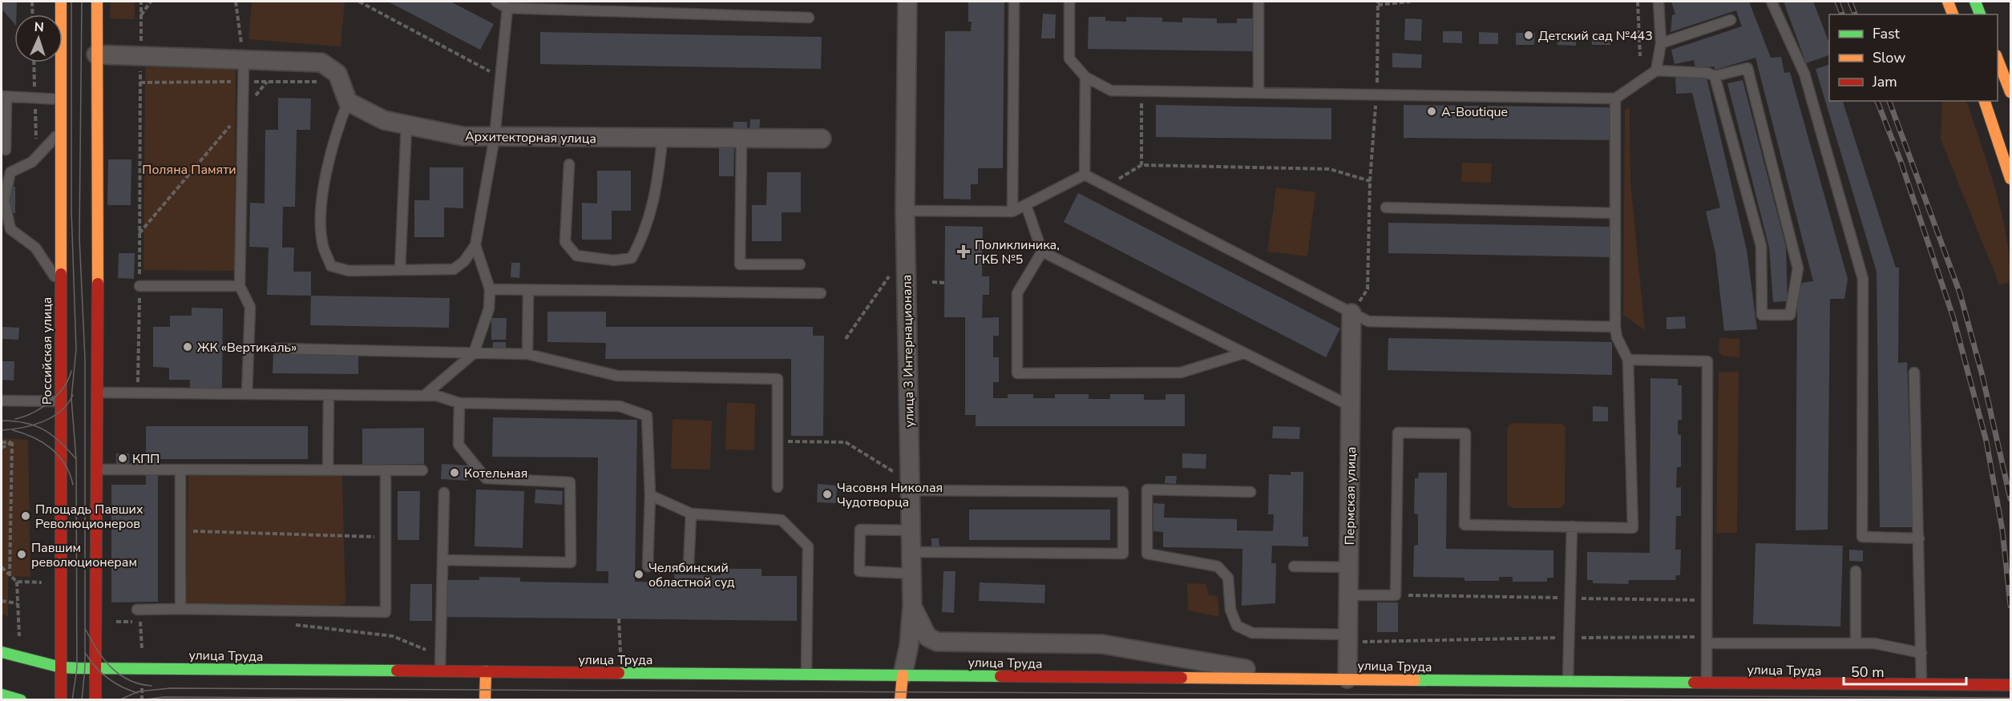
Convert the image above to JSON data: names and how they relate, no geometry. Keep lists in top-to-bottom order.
{
  "streets": {
    "main road": ["Российская улица", "улица 3 Интернационала", "улица Труда"],
    "street": ["Архитекторная улица", "Пермская улица"]
  },
  "crossings": [
    ["Российская улица", "улица Труда"],
    ["улица 3 Интернационала", "улица Труда"],
    ["Пермская улица", "улица Труда"]
  ],
  "parks": ["Поляна Памяти"],
  "places": {
    "other": [
      "Детский сад №443",
      "A-Boutique",
      "ЖК «Вертикаль»",
      "КПП",
      "Котельная",
      "Часовня Николая Чудотворца",
      "Площадь Павших Революционеров",
      "Павшим революционерам",
      "Челябинский областной суд"
    ],
    "health": ["Поликлиника, ГКБ №5"]
  },
  "legend": ["Fast", "Slow", "Jam"],
  "scale_bar": "50 m",
  "north": "top"
}
